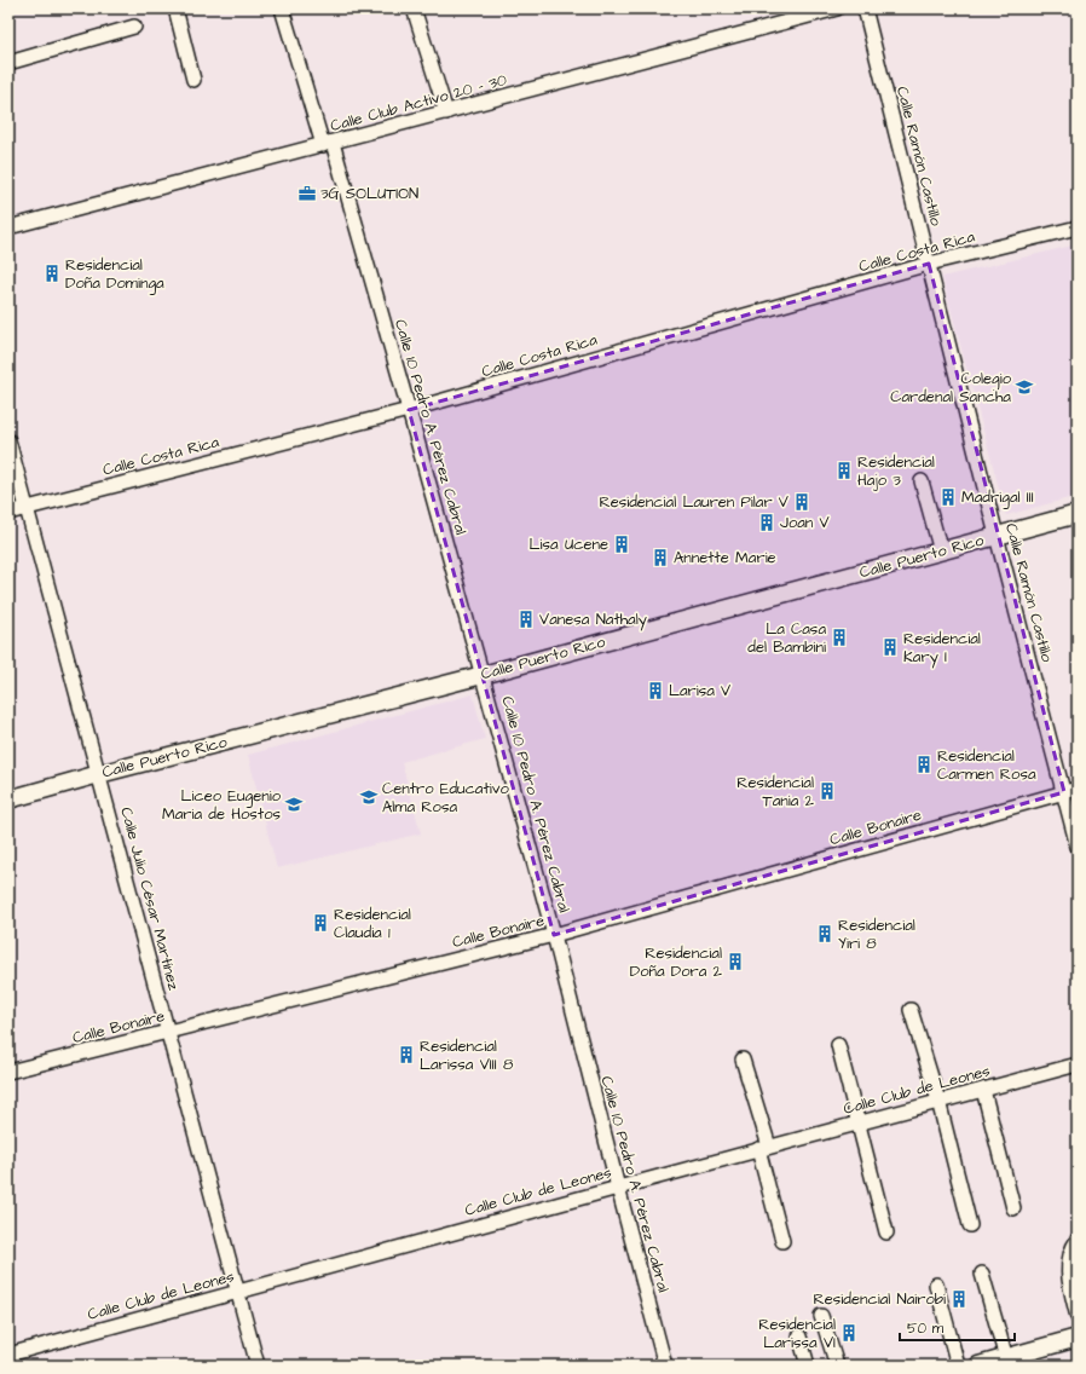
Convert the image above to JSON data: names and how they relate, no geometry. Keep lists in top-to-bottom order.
{
  "streets": {
    "street": [
      "Calle Club Activo 20 - 30",
      "Calle Ramón Castillo",
      "Calle Costa Rica",
      "Calle 10 Pedro A. Pérez Cabral",
      "Calle Puerto Rico",
      "Calle Bonaire",
      "Calle Julio César Martínez",
      "Calle Club de Leones"
    ]
  },
  "crossings": [
    ["Calle Club Activo 20 - 30", "Calle 10 Pedro A. Pérez Cabral"],
    ["Calle Ramón Castillo", "Calle Costa Rica"],
    ["Calle Ramón Castillo", "Calle Puerto Rico"],
    ["Calle Ramón Castillo", "Calle Bonaire"],
    ["Calle Costa Rica", "Calle 10 Pedro A. Pérez Cabral"],
    ["Calle Costa Rica", "Calle Julio César Martínez"],
    ["Calle 10 Pedro A. Pérez Cabral", "Calle Puerto Rico"],
    ["Calle 10 Pedro A. Pérez Cabral", "Calle Bonaire"],
    ["Calle 10 Pedro A. Pérez Cabral", "Calle Club de Leones"],
    ["Calle Puerto Rico", "Calle Julio César Martínez"],
    ["Calle Bonaire", "Calle Julio César Martínez"],
    ["Calle Julio César Martínez", "Calle Club de Leones"]
  ],
  "places": {
    "office": ["3G SOLUTION"],
    "building": [
      "Residencial Doña Dominga",
      "Residencial Hajo 3",
      "Madrigal III",
      "Residencial Lauren Pilar V",
      "Joan V",
      "Lisa Ucene",
      "Annette Marie",
      "Vanesa Nathaly",
      "La Casa del Bambini",
      "Residencial Kary I",
      "Larisa V",
      "Residencial Carmen Rosa",
      "Residencial Tania 2",
      "Residencial Claudia 1",
      "Residencial Yiri 8",
      "Residencial Doña Dora 2",
      "Residencial Larissa VIII 8",
      "Residencial Nairobi",
      "Residencial Larissa VI"
    ],
    "school or university": ["Colegio Cardenal Sancha", "Centro Educativo Alma Rosa", "Liceo Eugenio Maria de Hostos"]
  },
  "scale_bar": "50 m"
}
